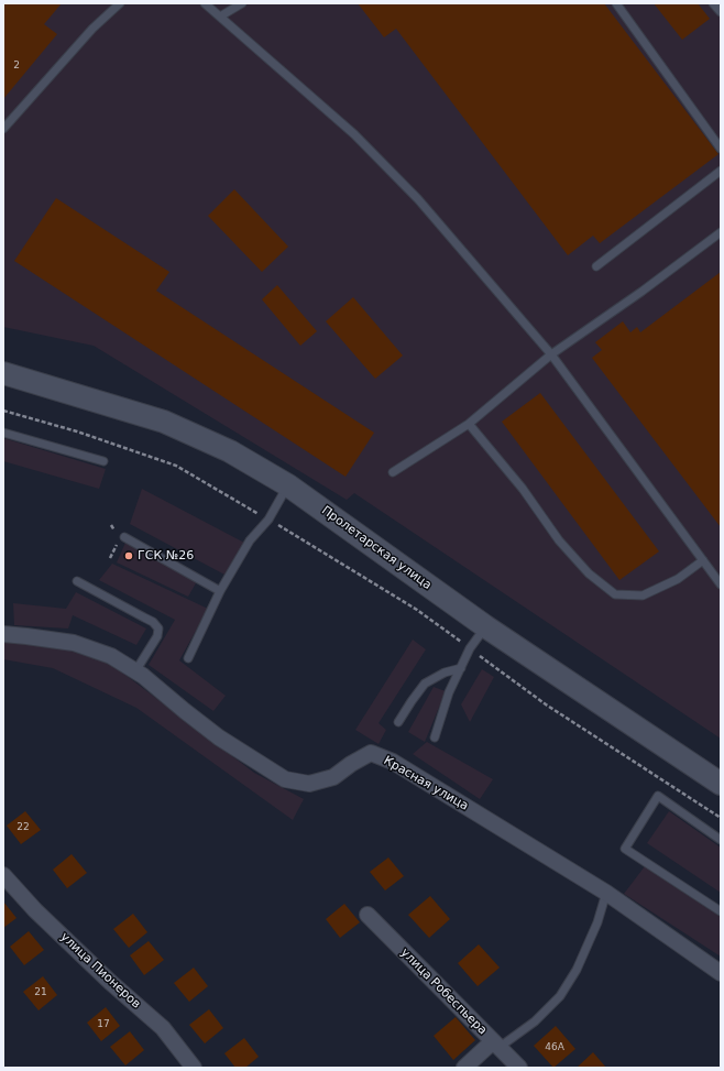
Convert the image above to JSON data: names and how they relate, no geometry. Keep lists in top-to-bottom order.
{
  "streets": {
    "main road": ["Пролетарская улица"],
    "street": ["Красная улица", "улица Пионеров", "улица Робеспьера"]
  },
  "places": ["ГСК №26"],
  "house_numbers": [
    "2",
    "22",
    "21",
    "17",
    "46А"
  ]
}
